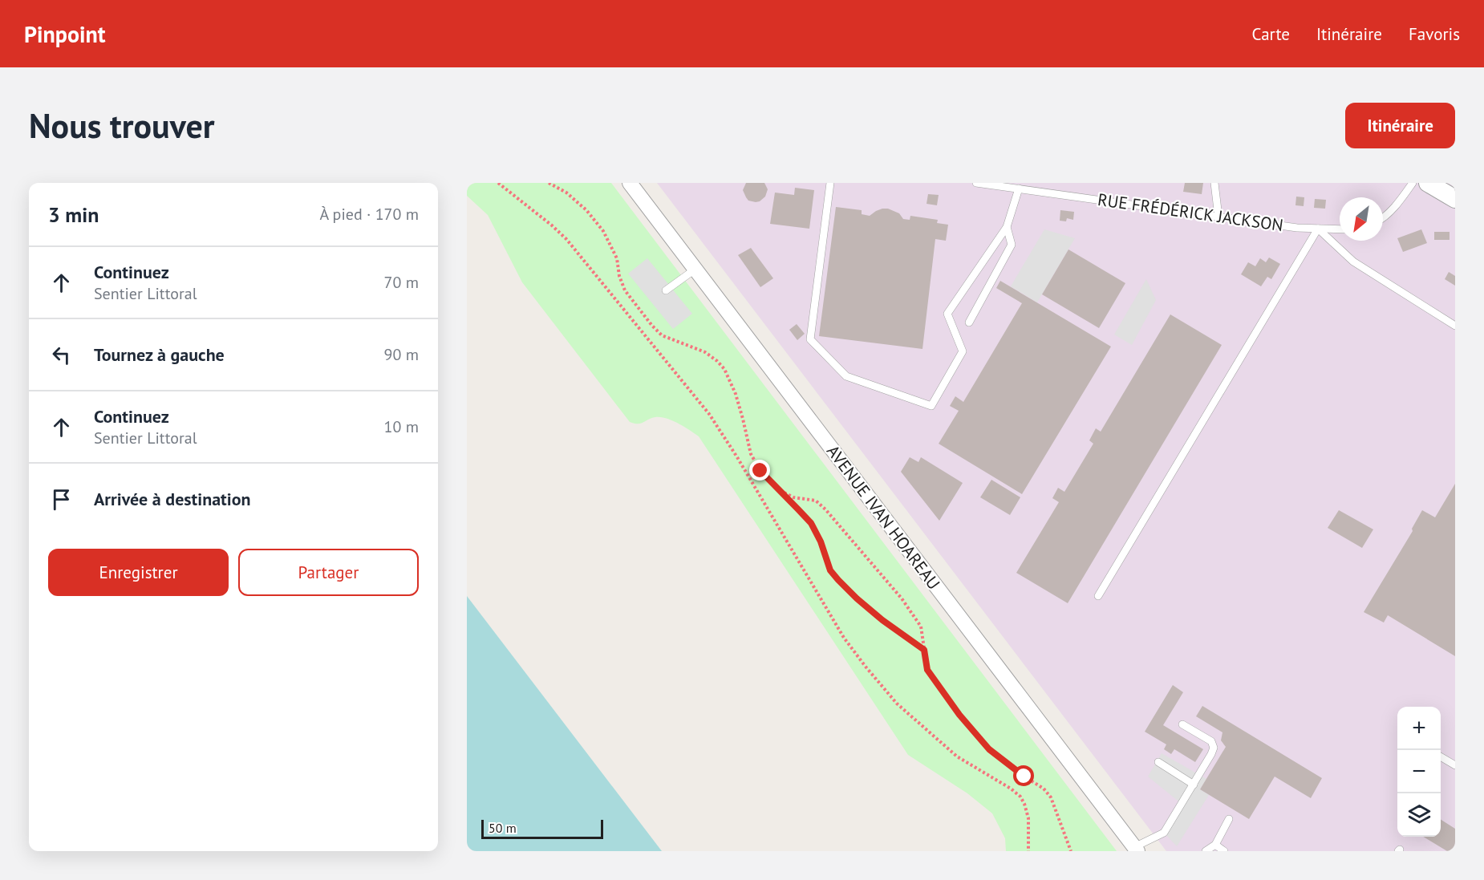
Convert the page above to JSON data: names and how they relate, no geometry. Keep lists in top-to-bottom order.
{
  "streets": {
    "street": ["AVENUE IVAN HOAREAU"],
    "lane": ["RUE FRÉDÉRICK JACKSON"]
  },
  "scale_bar": "50 m",
  "north": "bottom left",
  "page": {
    "header": "Pinpoint",
    "nav": ["Carte", "Itinéraire", "Favoris"],
    "buttons": [
      "Itinéraire",
      ["Enregistrer", "Partager"]
    ],
    "title": "Nous trouver",
    "heading": ["3 min", "À pied · 170 m"],
    "list": [
      ["Continuez", "Sentier Littoral", "70 m"],
      ["Tournez à gauche", "90 m"],
      ["Continuez", "Sentier Littoral", "10 m"],
      "Arrivée à destination"
    ],
    "map_buttons": ["+", "−"],
    "scale": "50 m"
  }
}
